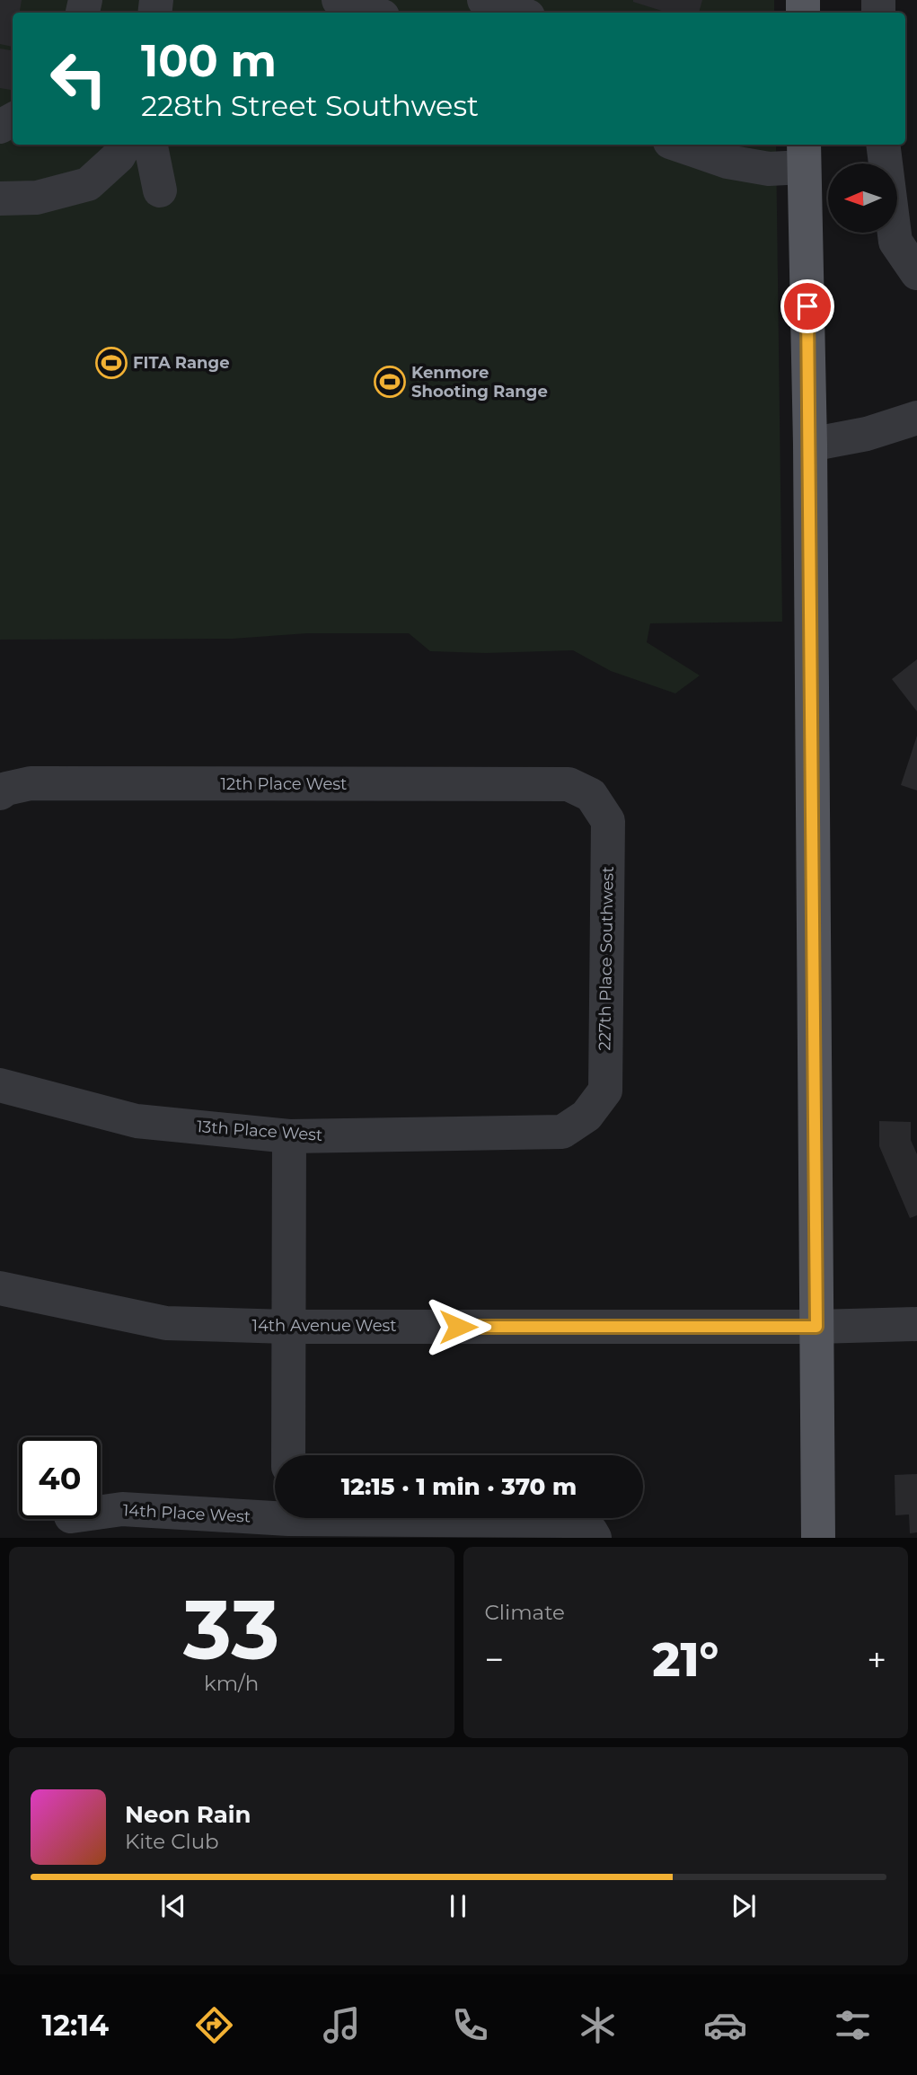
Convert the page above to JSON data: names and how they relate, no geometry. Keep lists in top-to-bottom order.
{
  "streets": {
    "street": [
      "12th Place West",
      "227th Place Southwest",
      "13th Place West",
      "14th Avenue West",
      "14th Place West"
    ]
  },
  "crossings": [
    ["12th Place West", "227th Place Southwest"],
    ["227th Place Southwest", "13th Place West"]
  ],
  "places": {
    "sports": ["FITA Range", "Kenmore Shooting Range"]
  },
  "north": "left",
  "page": {
    "turn": ["100 m", "228th Street Southwest"],
    "limit": "40",
    "trip": "12:15 · 1 min · 370 m",
    "tile": [
      ["33", "km/h"],
      "Climate"
    ],
    "heat": ["−", "21°", "+"],
    "song": ["Neon Rain", "Kite Club"],
    "tabs": "12:14"
  }
}
